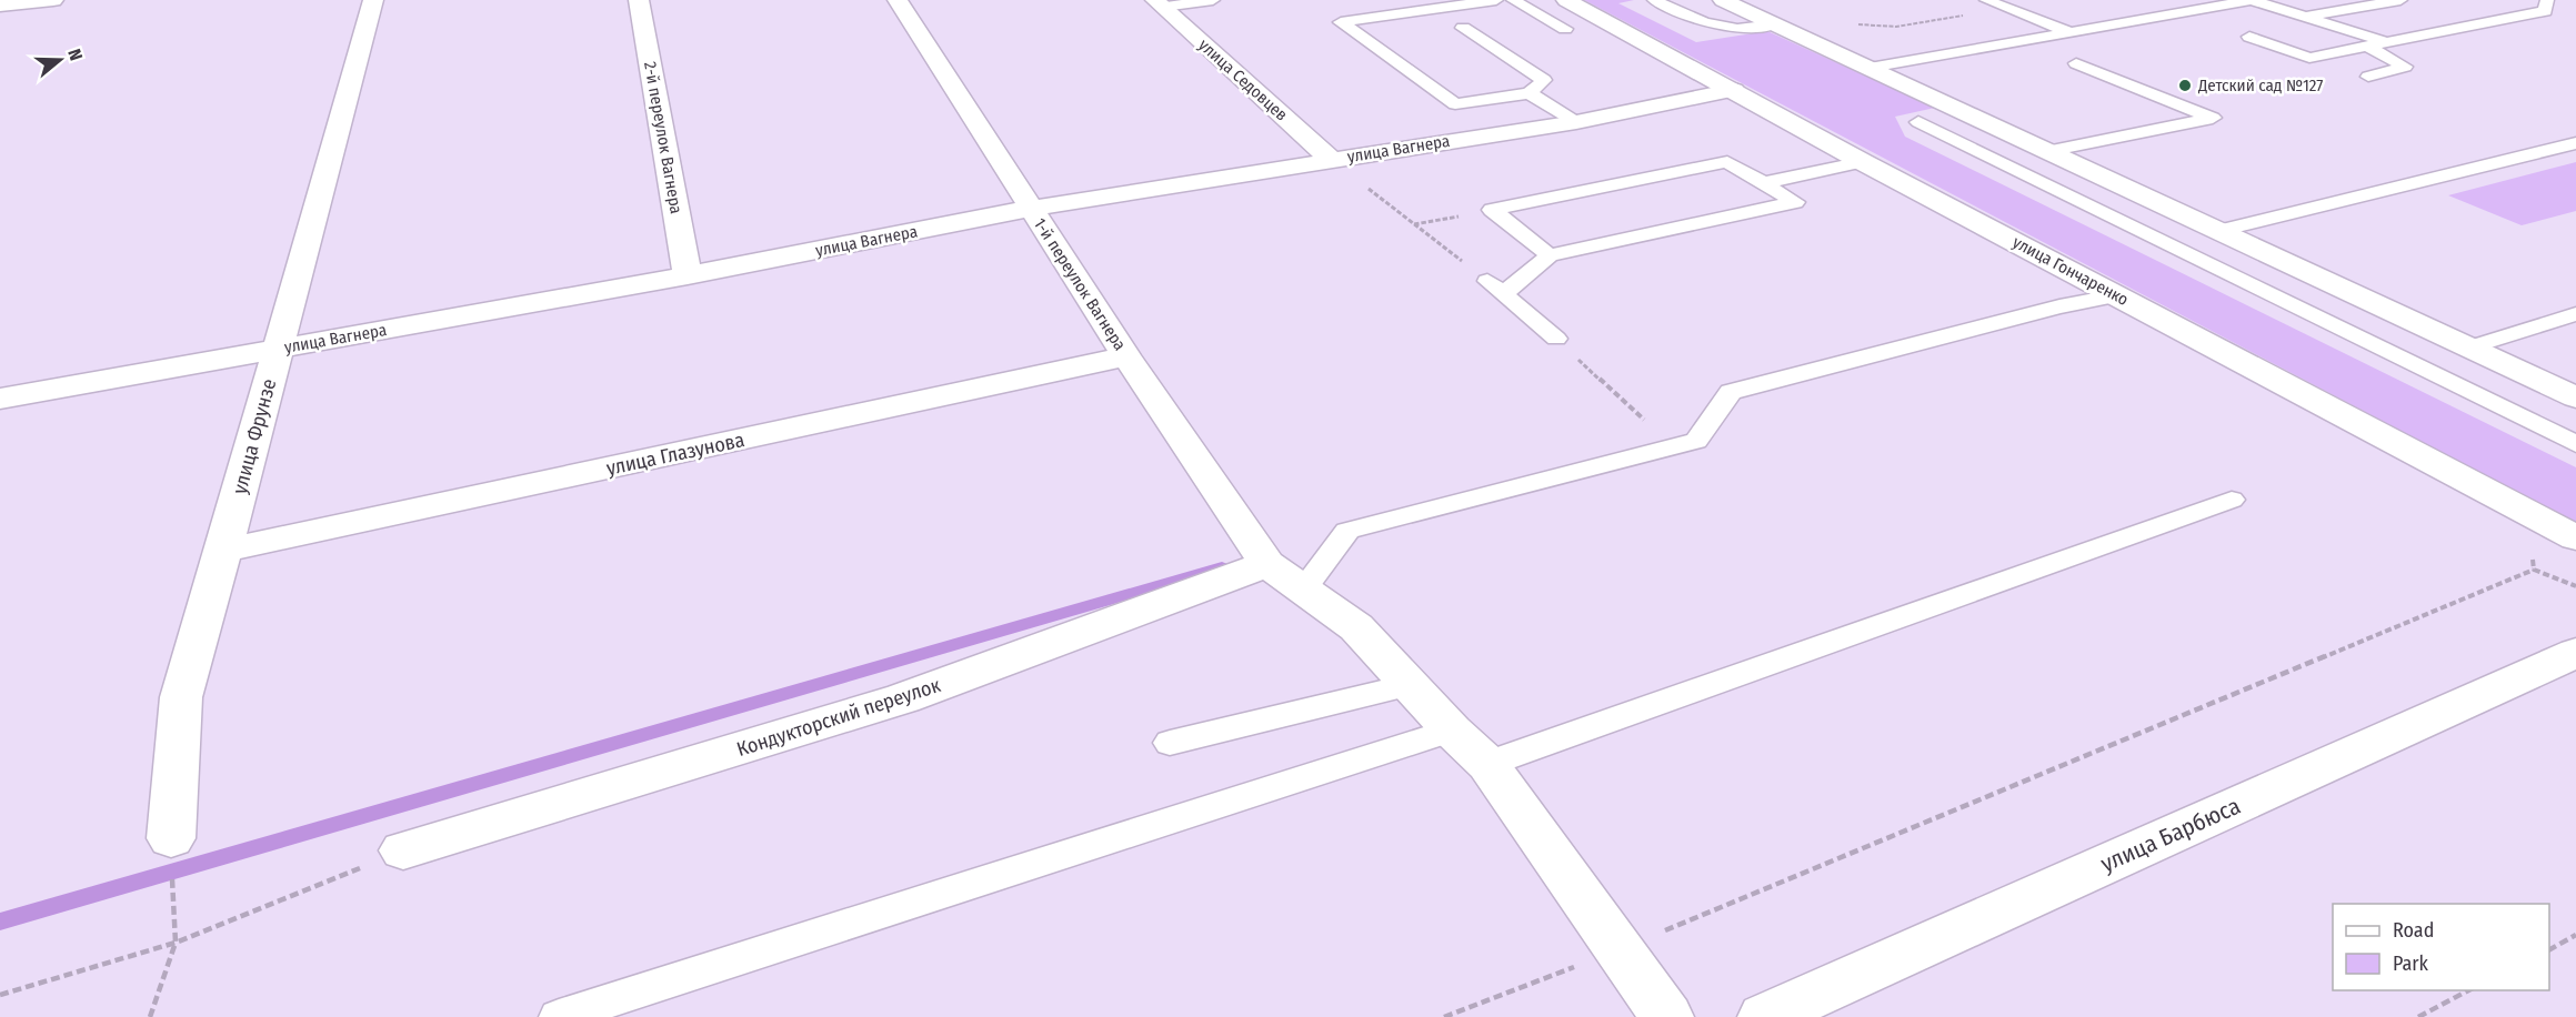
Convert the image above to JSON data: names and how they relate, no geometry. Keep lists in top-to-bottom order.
{
  "streets": {
    "street": [
      "улица Седовцев",
      "2-й переулок Вагнера",
      "улица Вагнера",
      "улица Гончаренко",
      "1-й переулок Вагнера",
      "улица Фрунзе",
      "улица Глазунова",
      "Кондукторский переулок",
      "улица Барбюса"
    ]
  },
  "crossings": [
    ["улица Седовцев", "улица Вагнера"],
    ["2-й переулок Вагнера", "улица Вагнера"],
    ["улица Вагнера", "улица Гончаренко"],
    ["улица Вагнера", "1-й переулок Вагнера"],
    ["улица Вагнера", "улица Фрунзе"],
    ["1-й переулок Вагнера", "улица Глазунова"],
    ["1-й переулок Вагнера", "Кондукторский переулок"],
    ["улица Фрунзе", "улица Глазунова"]
  ],
  "places": ["Детский сад №127"],
  "legend": ["Road", "Park"],
  "north": "right"
}
